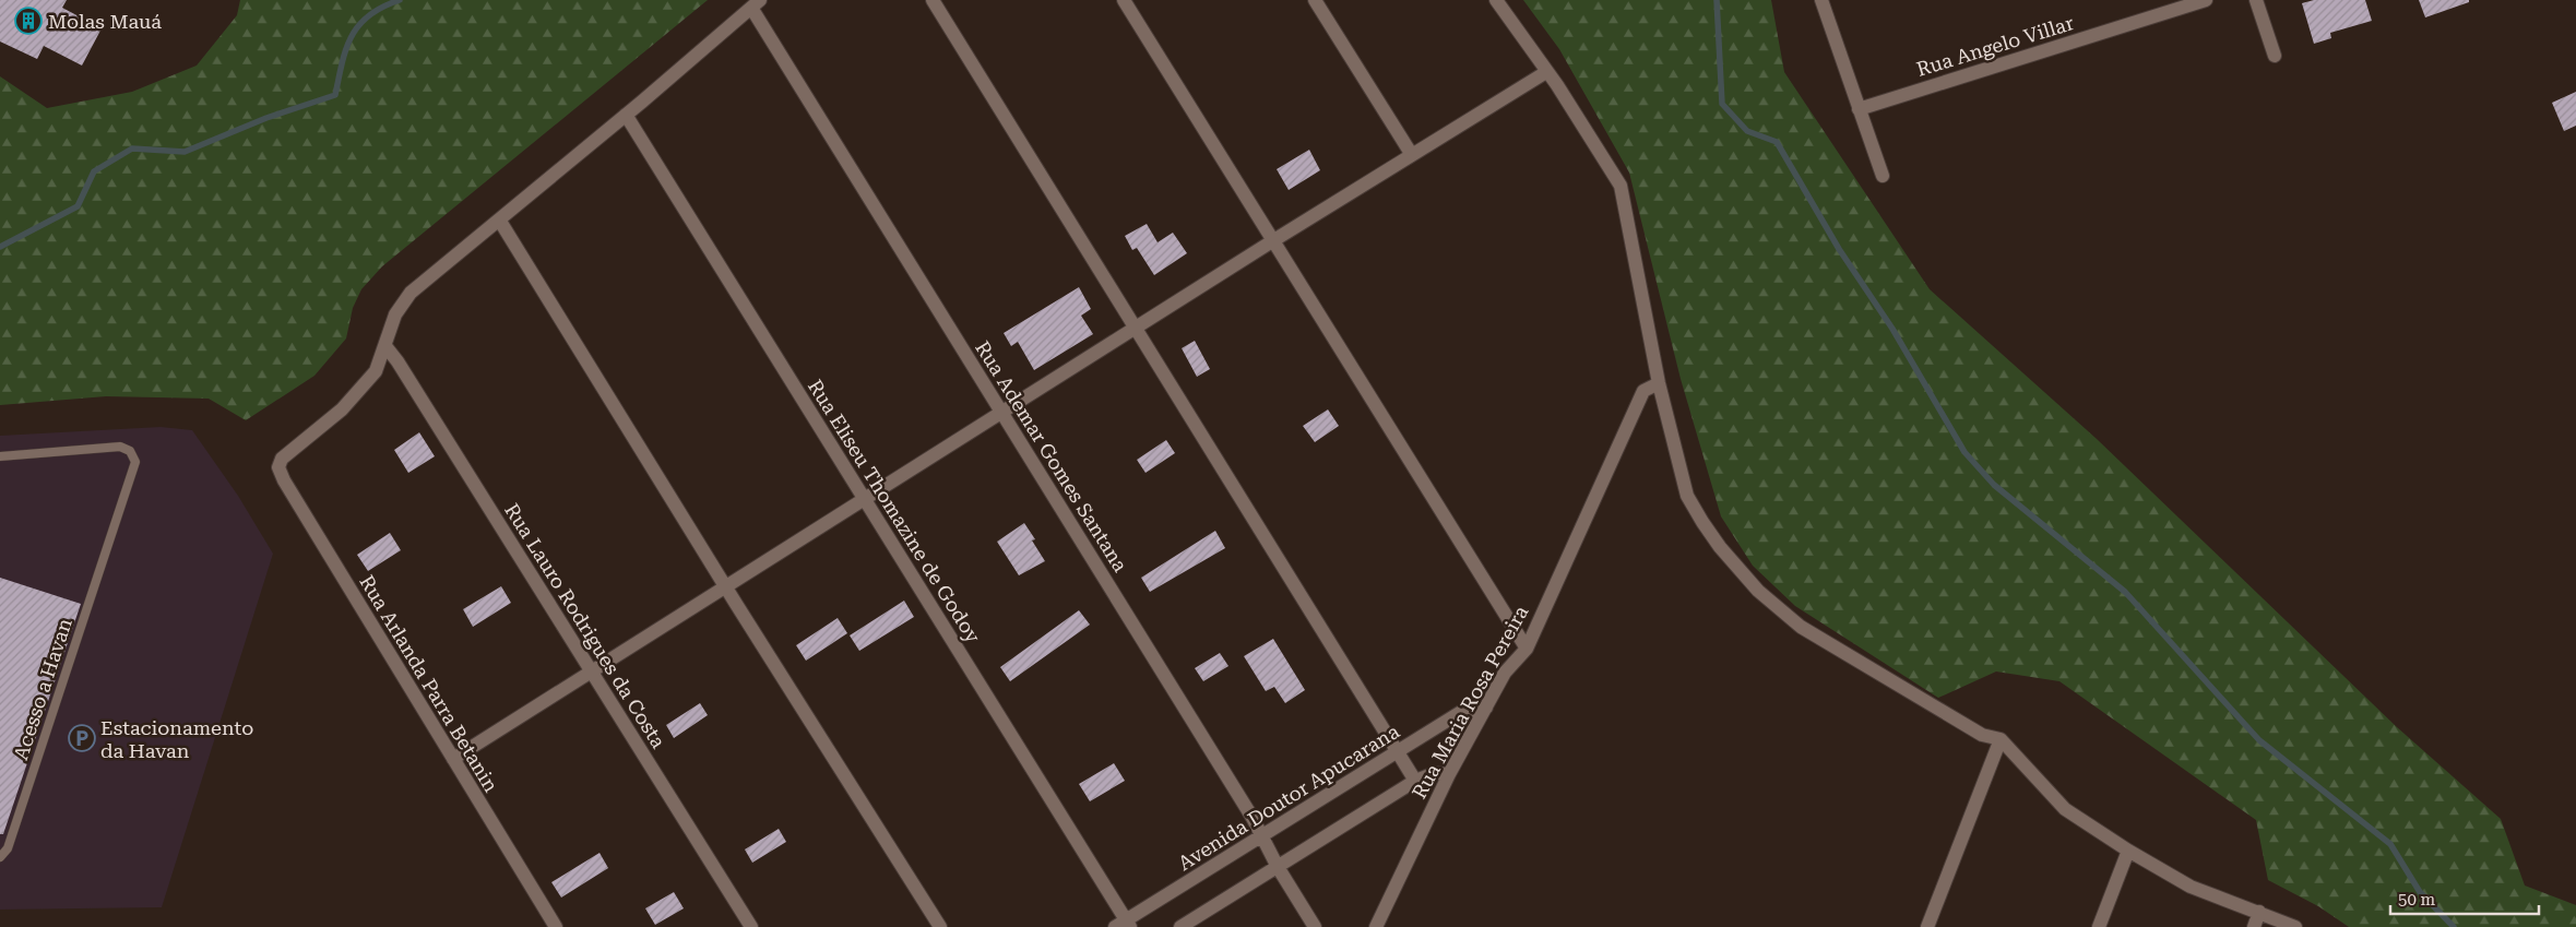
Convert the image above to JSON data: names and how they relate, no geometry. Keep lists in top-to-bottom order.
{
  "streets": {
    "street": [
      "Rua Angelo Villar",
      "Rua Ademar Gomes Santana",
      "Rua Eliseu Thomazine de Godoy",
      "Rua Lauro Rodrigues da Costa",
      "Rua Arlanda Parra Betanin",
      "Rua Maria Rosa Pereira",
      "Avenida Doutor Apucarana"
    ],
    "lane": ["Acesso a Havan"]
  },
  "crossings": [
    ["Rua Ademar Gomes Santana", "Avenida Doutor Apucarana"],
    ["Rua Eliseu Thomazine de Godoy", "Avenida Doutor Apucarana"],
    ["Rua Lauro Rodrigues da Costa", "Rua Arlanda Parra Betanin"],
    ["Rua Maria Rosa Pereira", "Avenida Doutor Apucarana"]
  ],
  "places": {
    "building": ["Molas Mauá"],
    "parking": ["Estacionamento da Havan"]
  },
  "scale_bar": "50 m"
}
